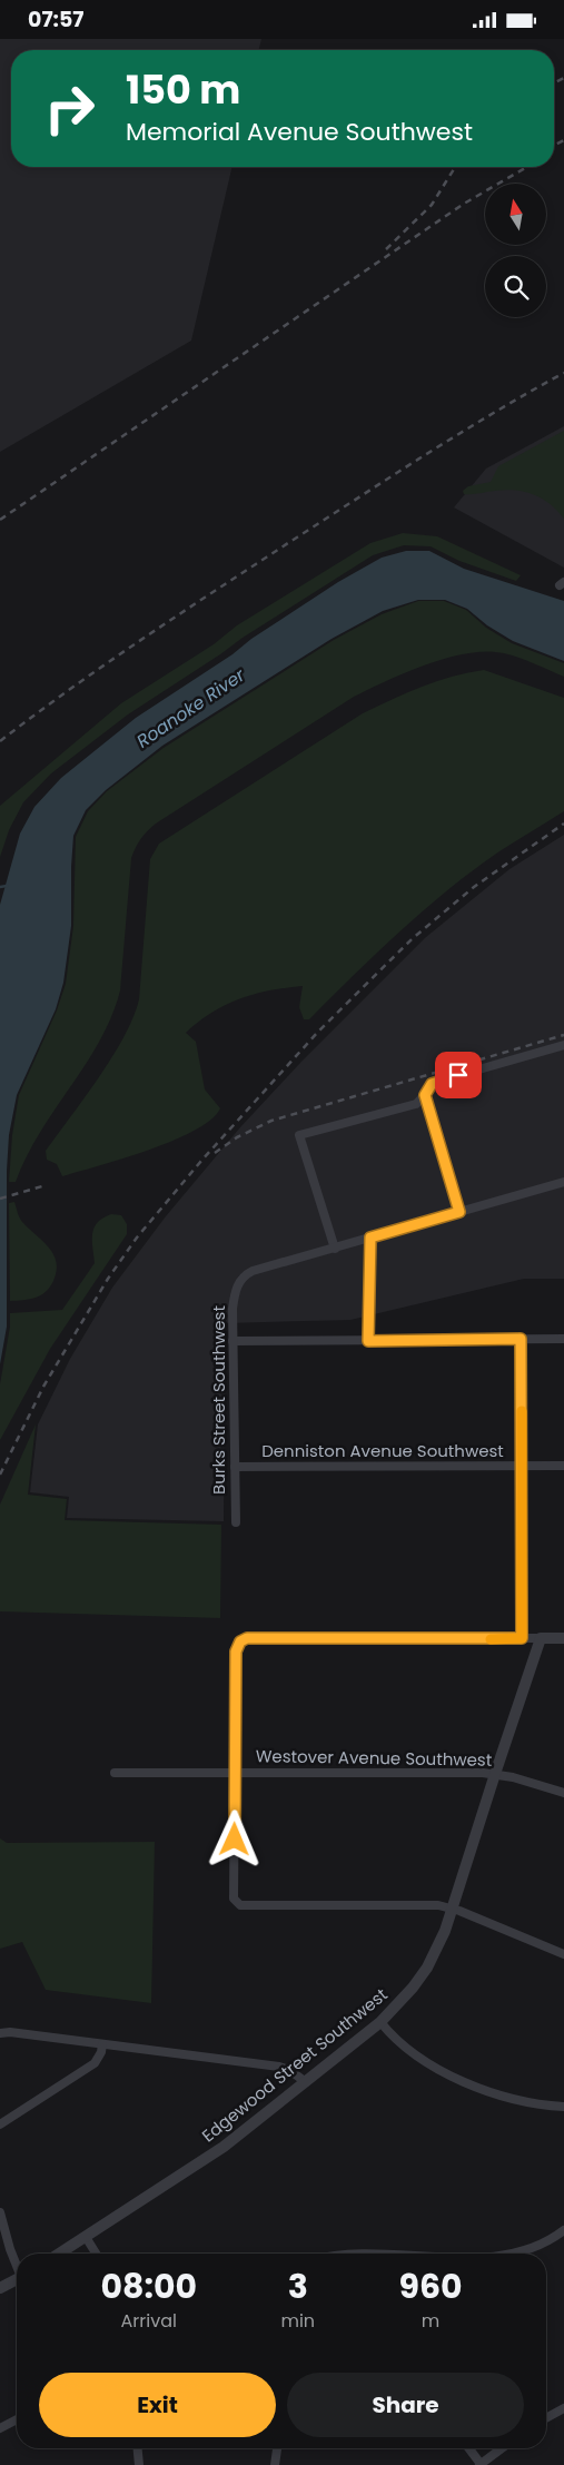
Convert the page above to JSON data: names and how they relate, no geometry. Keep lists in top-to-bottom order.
{
  "streets": {
    "street": [
      "Burks Street Southwest",
      "Denniston Avenue Southwest",
      "Westover Avenue Southwest",
      "Edgewood Street Southwest"
    ]
  },
  "crossings": [
    ["Burks Street Southwest", "Denniston Avenue Southwest"],
    ["Westover Avenue Southwest", "Edgewood Street Southwest"]
  ],
  "water": ["Roanoke River"],
  "north": "top",
  "page": {
    "status": "07:57",
    "turn": ["150 m", "Memorial Avenue Southwest"],
    "eta": [
      "08:00",
      "Arrival",
      "3",
      "min",
      "960",
      "m"
    ],
    "buttons": ["Exit", "Share"]
  }
}
